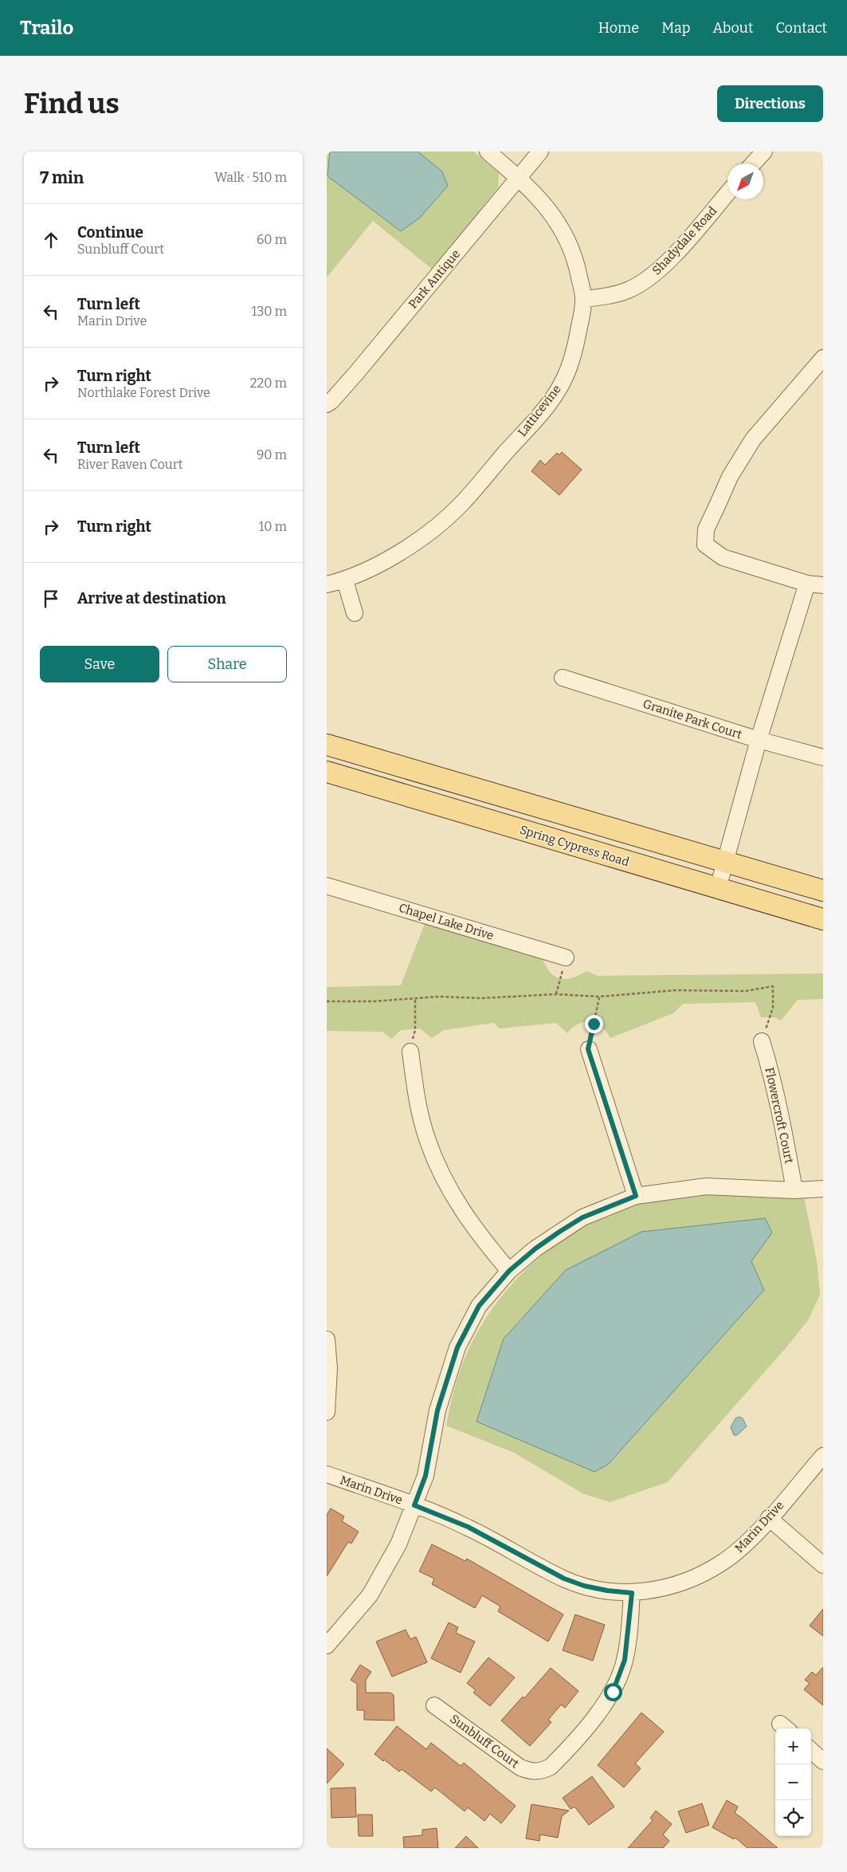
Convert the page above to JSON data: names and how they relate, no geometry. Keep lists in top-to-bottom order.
{
  "streets": {
    "main road": ["Spring Cypress Road"],
    "street": [
      "Shadydale Road",
      "Park Antique",
      "Latticevine",
      "Granite Park Court",
      "Chapel Lake Drive",
      "Flowercroft Court",
      "Marin Drive",
      "Sunbluff Court"
    ]
  },
  "crossings": [
    ["Shadydale Road", "Latticevine"],
    ["Park Antique", "Latticevine"],
    ["Marin Drive", "Sunbluff Court"]
  ],
  "north": "bottom left",
  "page": {
    "header": "Trailo",
    "nav": [
      "Home",
      "Map",
      "About",
      "Contact"
    ],
    "buttons": [
      "Directions",
      ["Save", "Share"]
    ],
    "title": "Find us",
    "heading": ["7 min", "Walk · 510 m"],
    "list": [
      ["Continue", "Sunbluff Court", "60 m"],
      ["Turn left", "Marin Drive", "130 m"],
      ["Turn right", "Northlake Forest Drive", "220 m"],
      ["Turn left", "River Raven Court", "90 m"],
      ["Turn right", "10 m"],
      "Arrive at destination"
    ],
    "map_buttons": ["+", "−"]
  }
}
